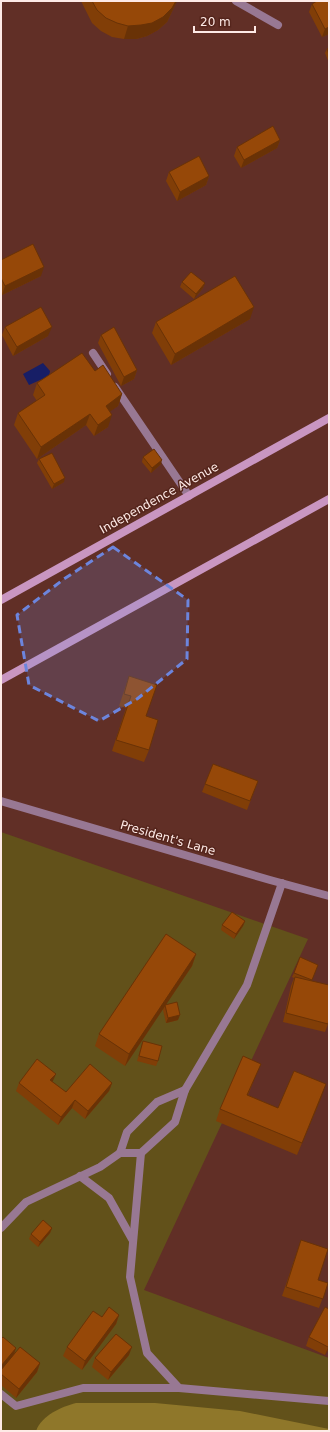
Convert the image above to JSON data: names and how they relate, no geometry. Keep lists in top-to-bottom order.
{
  "streets": {
    "main road": ["Independence Avenue"],
    "street": ["President's Lane"]
  },
  "scale_bar": "20 m"
}
